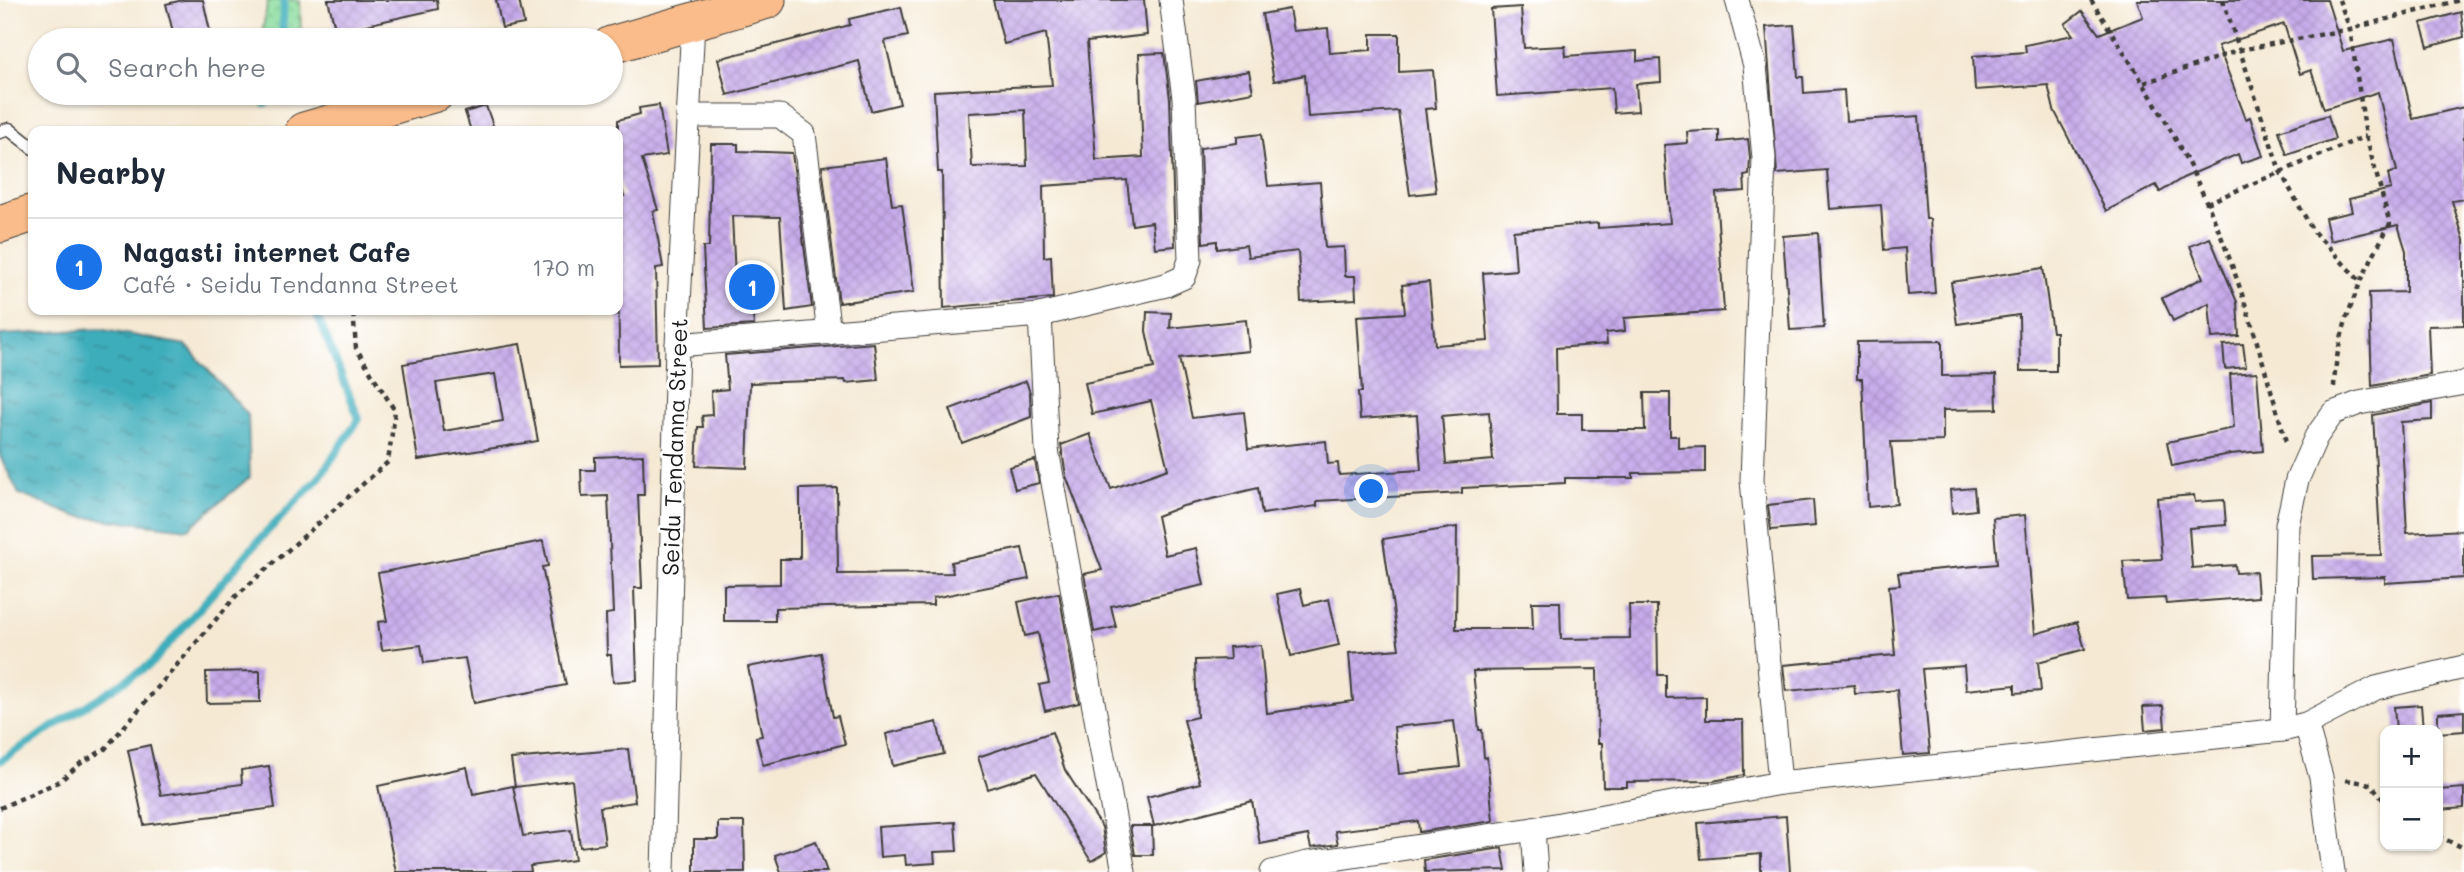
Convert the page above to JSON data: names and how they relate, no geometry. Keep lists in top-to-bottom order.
{
  "streets": {
    "street": ["Seidu Tendanna Street"]
  },
  "page": {
    "search": "Search here",
    "heading": "Nearby",
    "list": [
      {
        "mark": "1",
        "name": "Nagasti internet Cafe",
        "note": "Café · Seidu Tendanna Street",
        "value": "170 m"
      }
    ],
    "pins": "1",
    "map_buttons": ["+", "−"]
  }
}
